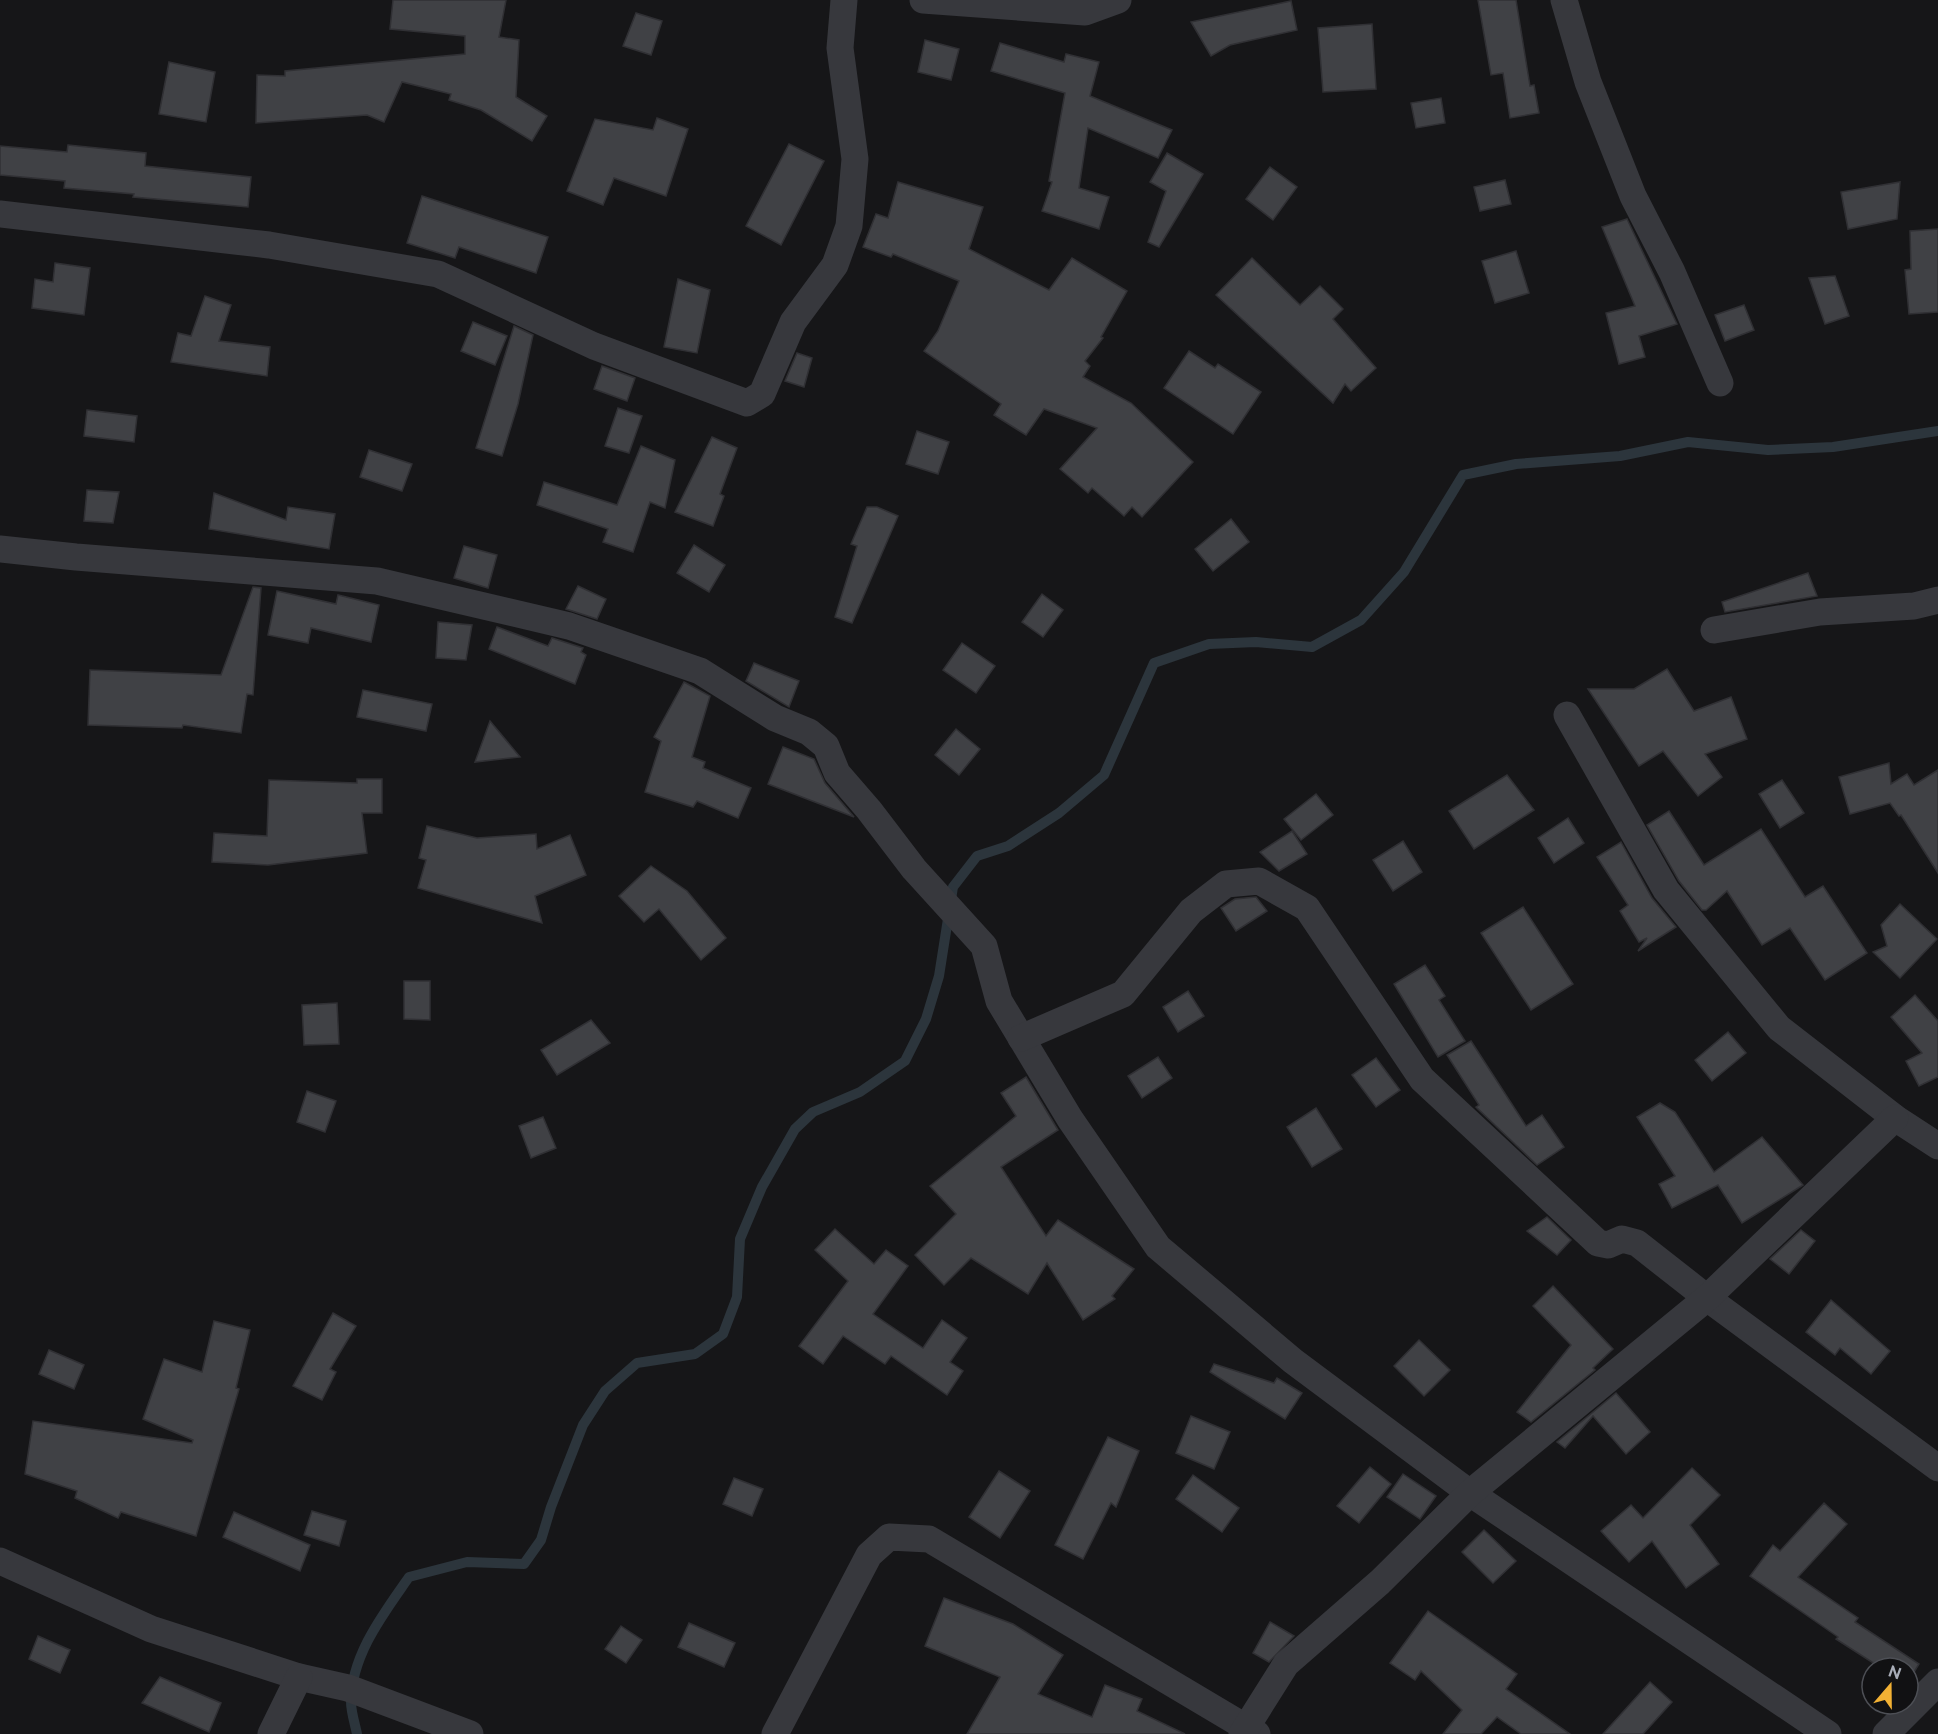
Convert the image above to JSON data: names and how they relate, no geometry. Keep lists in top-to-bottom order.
{
  "north": "top"
}
